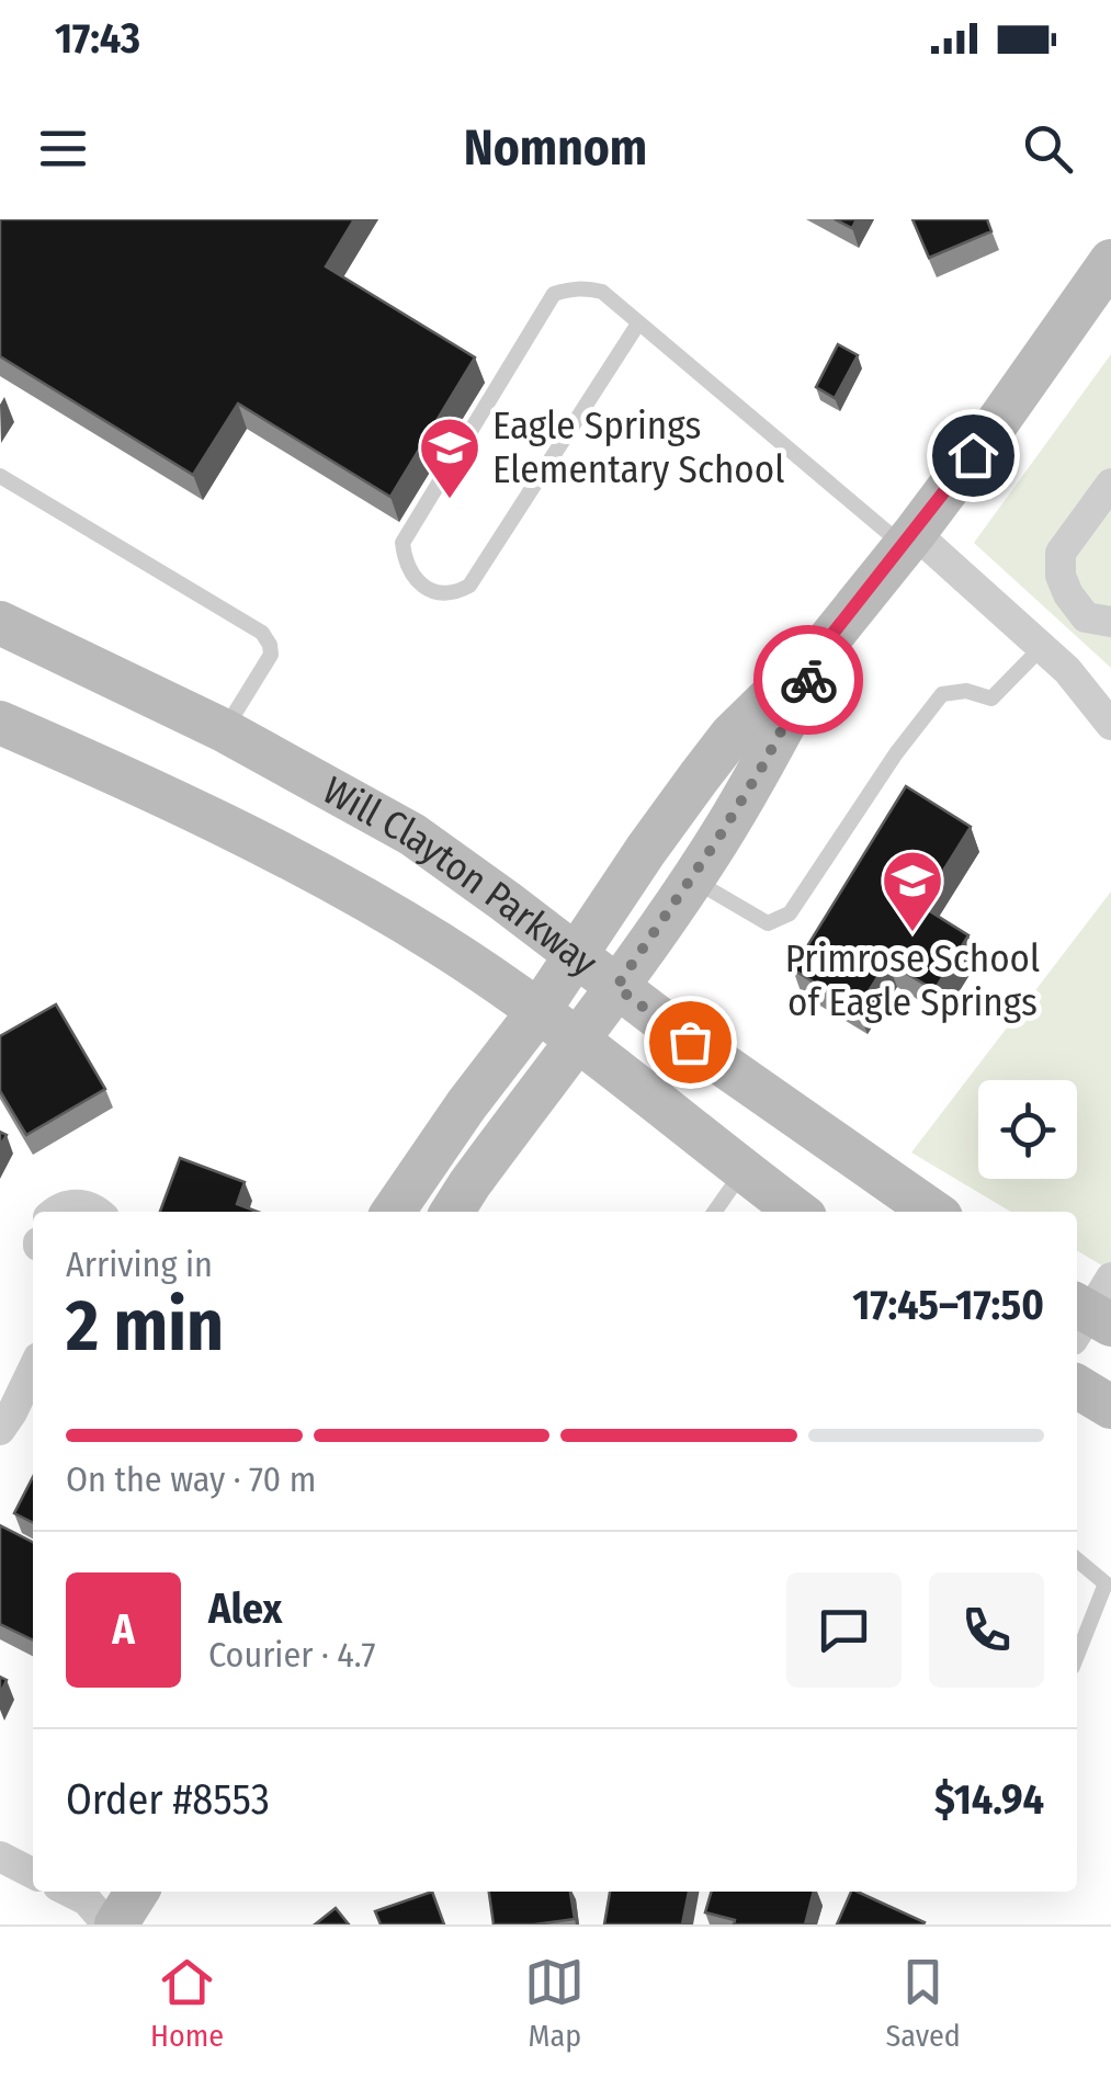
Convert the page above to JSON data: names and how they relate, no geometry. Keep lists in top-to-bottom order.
{
  "streets": {
    "main road": ["Will Clayton Parkway"]
  },
  "places": {
    "school or university": ["Eagle Springs Elementary School", "Primrose School of Eagle Springs"]
  },
  "page": {
    "status": "17:43",
    "header": "Nomnom",
    "heading": ["2 min", "Arriving in", "17:45–17:50"],
    "panel": [
      "Alex",
      "Courier · 4.7",
      "Order #8553",
      "$14.94"
    ],
    "bar": "On the way · 70 m",
    "round": "A",
    "tabs": ["Home", "Map", "Saved"]
  }
}
